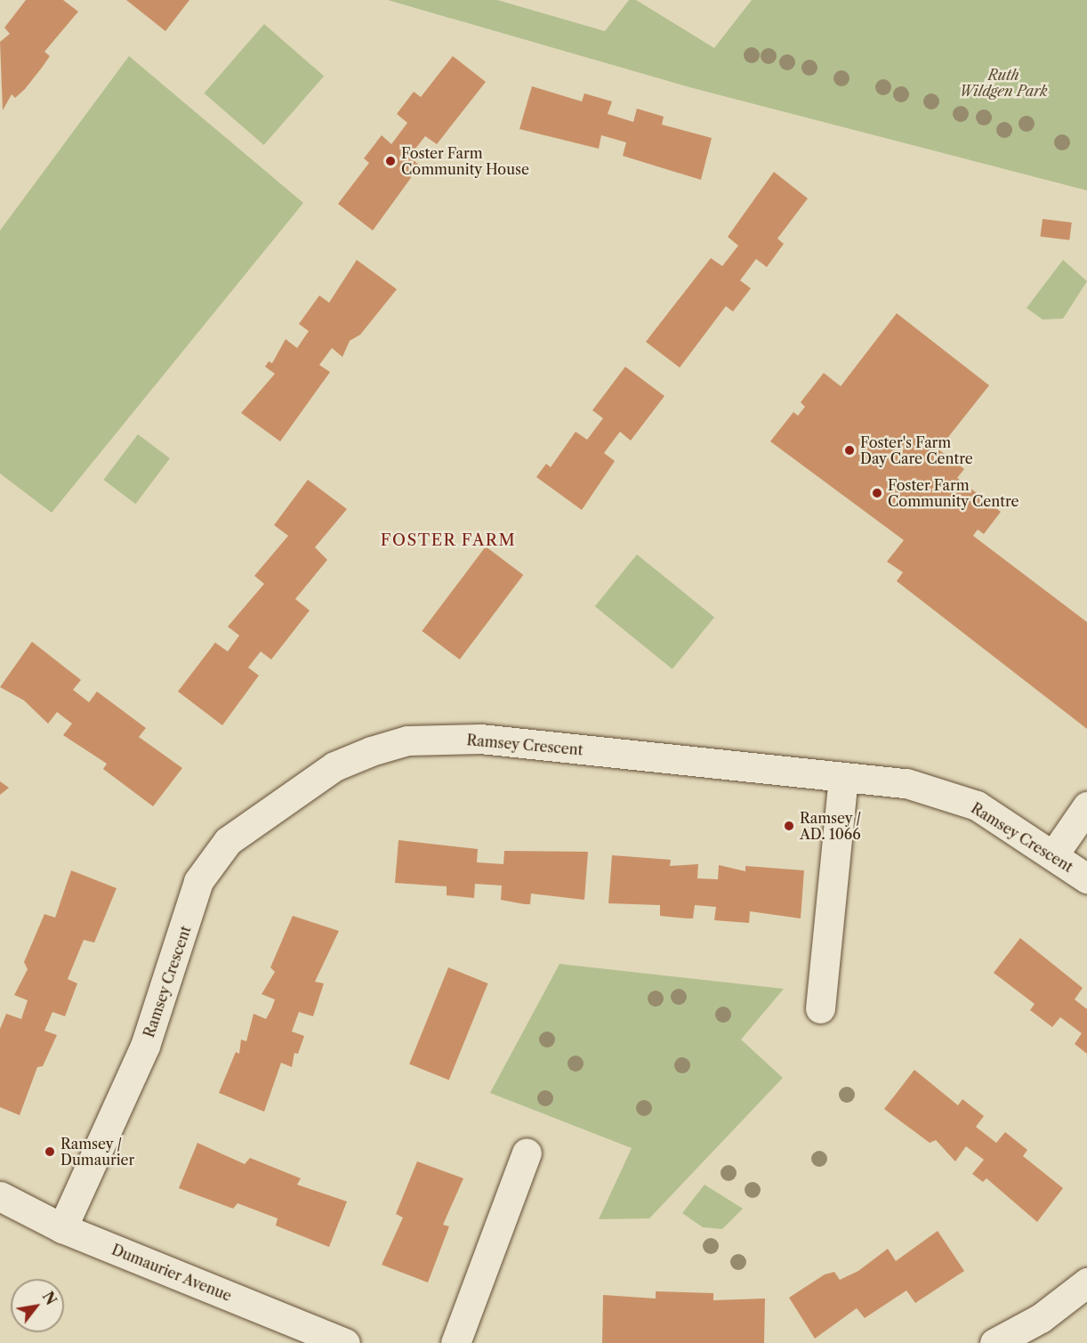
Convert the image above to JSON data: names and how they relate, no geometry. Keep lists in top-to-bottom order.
{
  "streets": {
    "street": ["Ramsey Crescent", "Dumaurier Avenue"]
  },
  "crossings": [
    ["Ramsey Crescent", "Dumaurier Avenue"]
  ],
  "districts": ["FOSTER FARM"],
  "parks": ["Ruth Wildgen Park"],
  "places": [
    "Foster Farm Community House",
    "Foster's Farm Day Care Centre",
    "Foster Farm Community Centre",
    "Ramsey / AD. 1066",
    "Ramsey / Dumaurier"
  ],
  "north": "top right"
}
